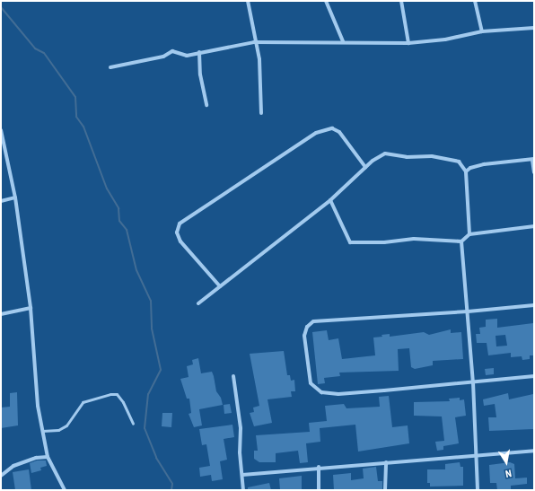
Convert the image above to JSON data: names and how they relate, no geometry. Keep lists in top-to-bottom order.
{
  "north": "bottom"
}
